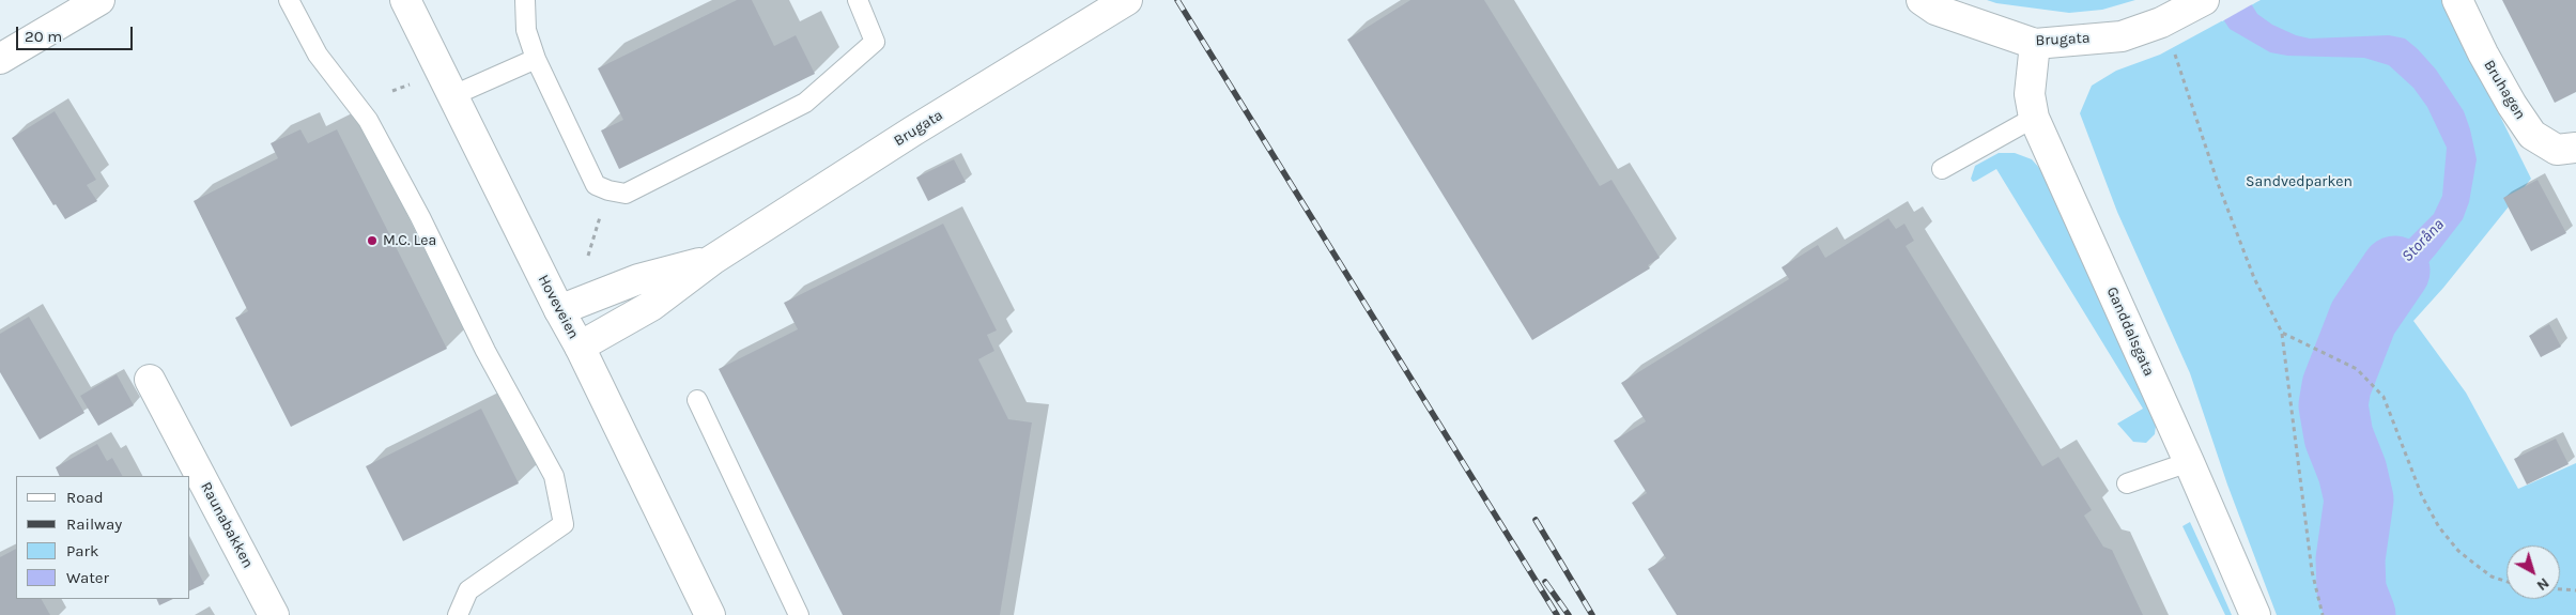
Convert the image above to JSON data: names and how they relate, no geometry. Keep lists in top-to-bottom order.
{
  "streets": {
    "street": [
      "Brugata",
      "Bruhagen",
      "Hoveveien",
      "Ganddalsgata",
      "Raunabakken"
    ]
  },
  "crossings": [
    ["Brugata", "Hoveveien"],
    ["Brugata", "Ganddalsgata"]
  ],
  "water": ["Storåna"],
  "parks": ["Sandvedparken"],
  "places": ["M.C. Lea"],
  "legend": [
    "Road",
    "Railway",
    "Park",
    "Water"
  ],
  "scale_bar": "20 m",
  "north": "bottom right"
}
